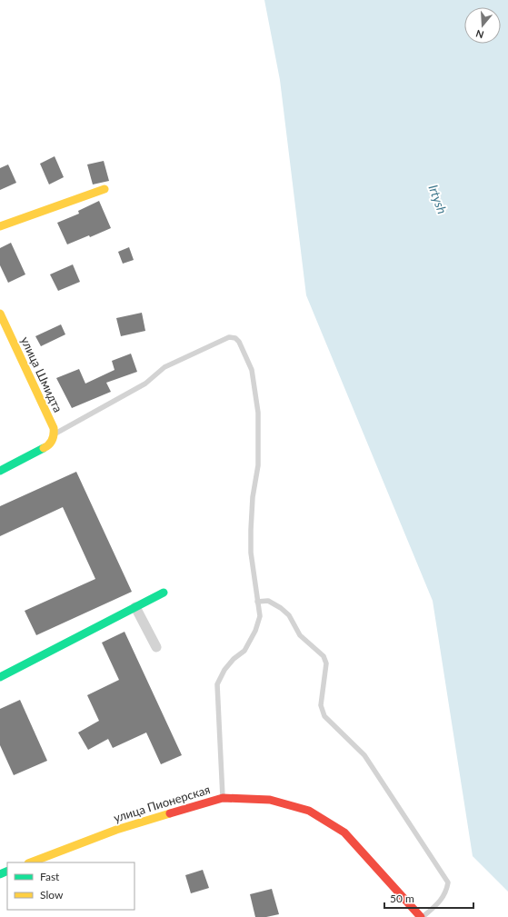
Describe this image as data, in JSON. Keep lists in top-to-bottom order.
{
  "streets": {
    "street": ["улица Шмидта", "улица Пионерская"]
  },
  "water": ["Irtysh"],
  "legend": ["Fast", "Slow"],
  "scale_bar": "50 m",
  "north": "bottom"
}
